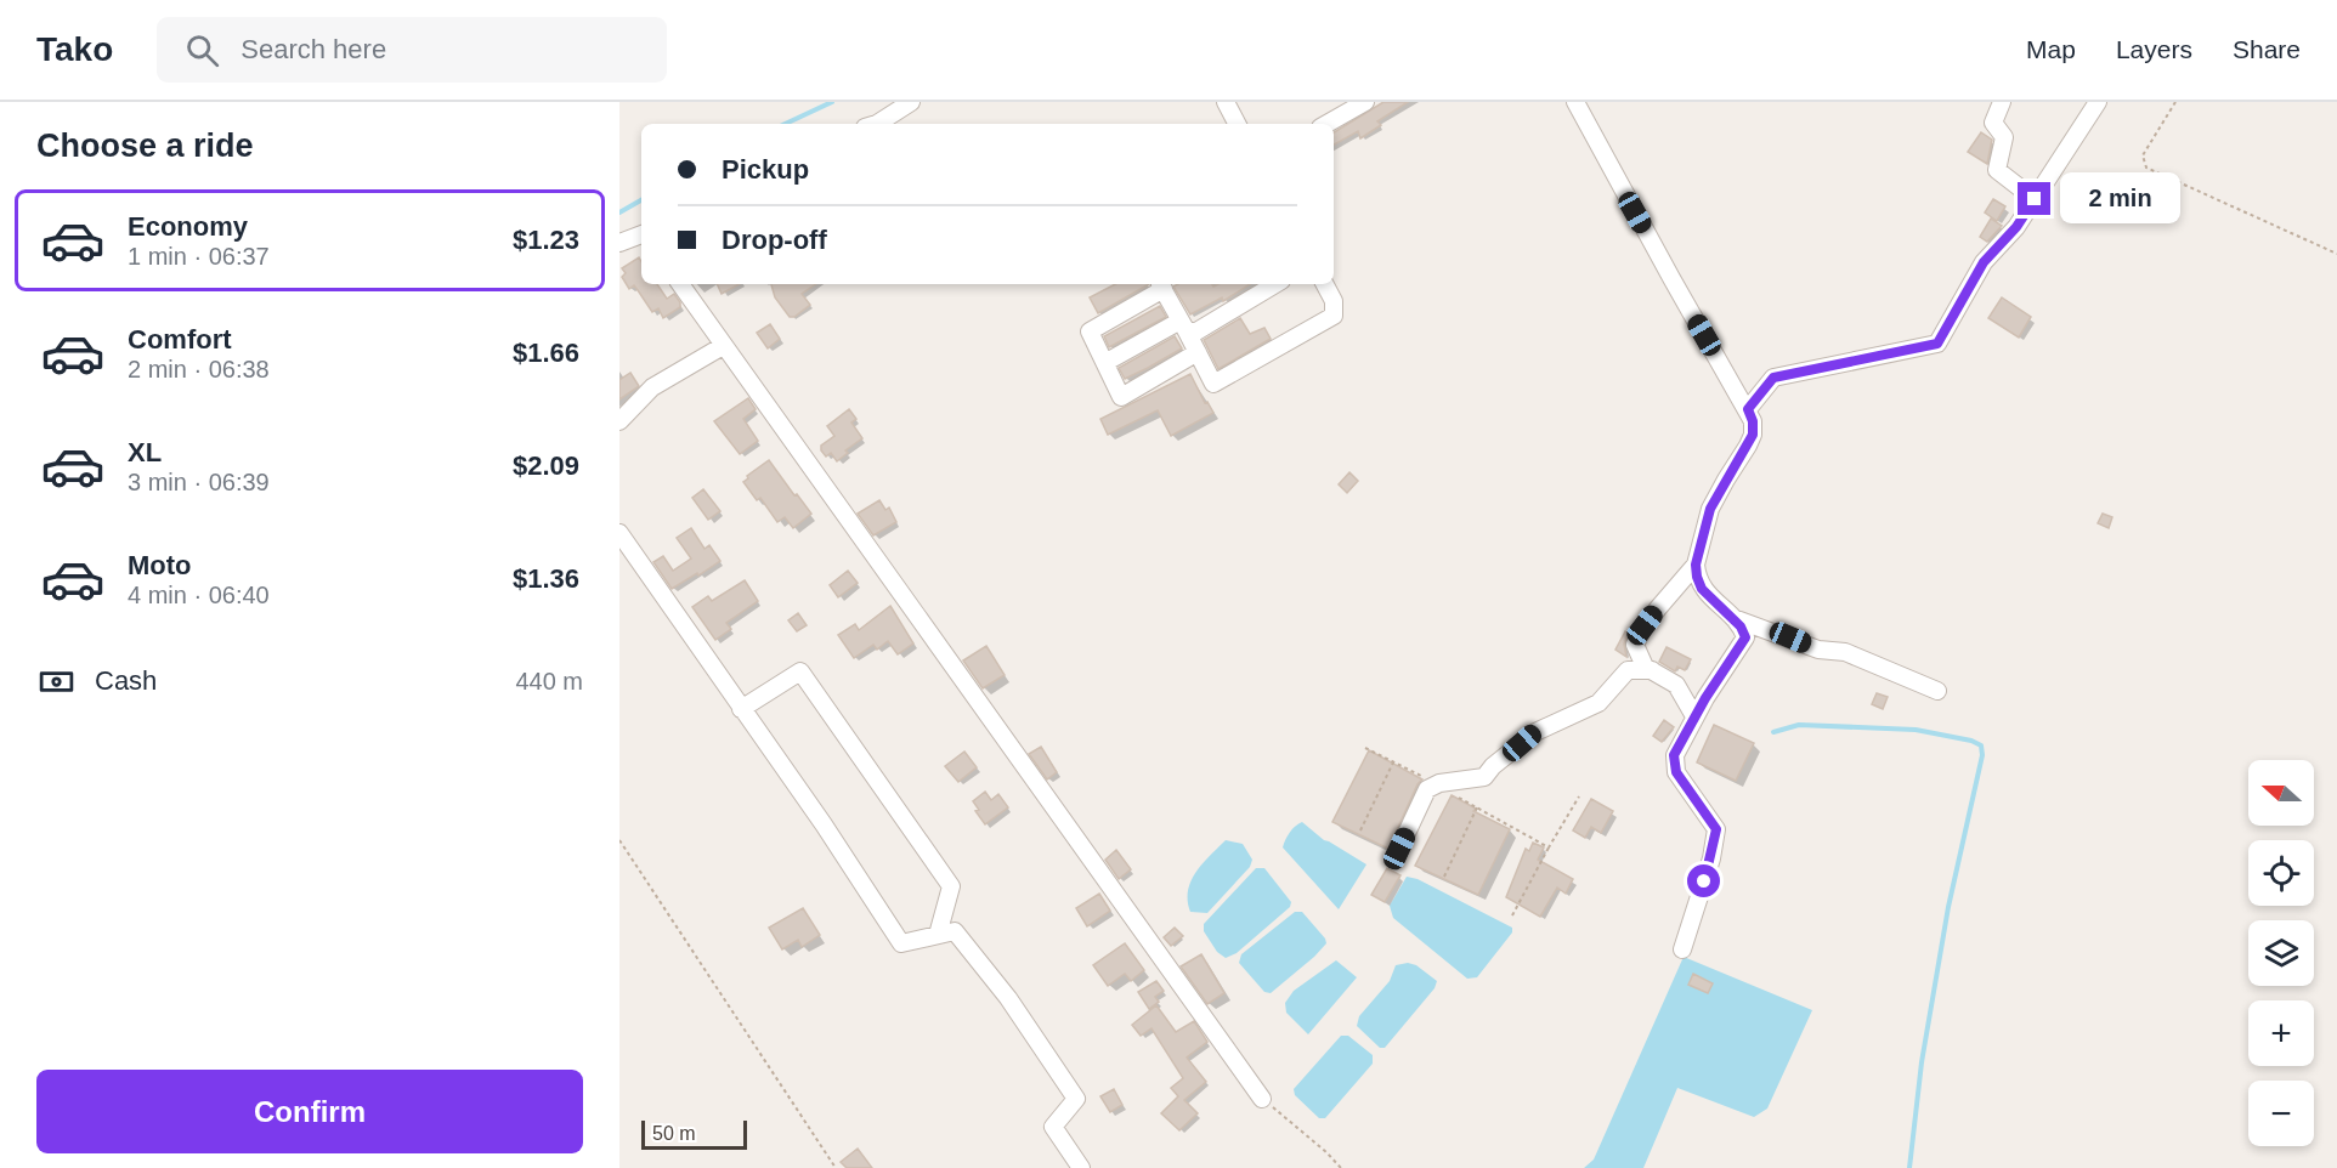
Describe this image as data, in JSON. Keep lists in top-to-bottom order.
{
  "scale_bar": "50 m",
  "north": "left",
  "page": {
    "header": "Tako",
    "search": "Search here",
    "nav": ["Map", "Layers", "Share"],
    "heading": "Choose a ride",
    "banner": ["Pickup", "Drop-off"],
    "bubble": "2 min",
    "list": [
      {
        "name": "Economy",
        "note": "1 min · 06:37",
        "value": "$1.23"
      },
      {
        "name": "Comfort",
        "note": "2 min · 06:38",
        "value": "$1.66"
      },
      {
        "name": "XL",
        "note": "3 min · 06:39",
        "value": "$2.09"
      },
      {
        "name": "Moto",
        "note": "4 min · 06:40",
        "value": "$1.36"
      }
    ],
    "pay": ["Cash", "440 m"],
    "map_buttons": ["+", "−"],
    "buttons": "Confirm",
    "scale": "50 m"
  }
}
